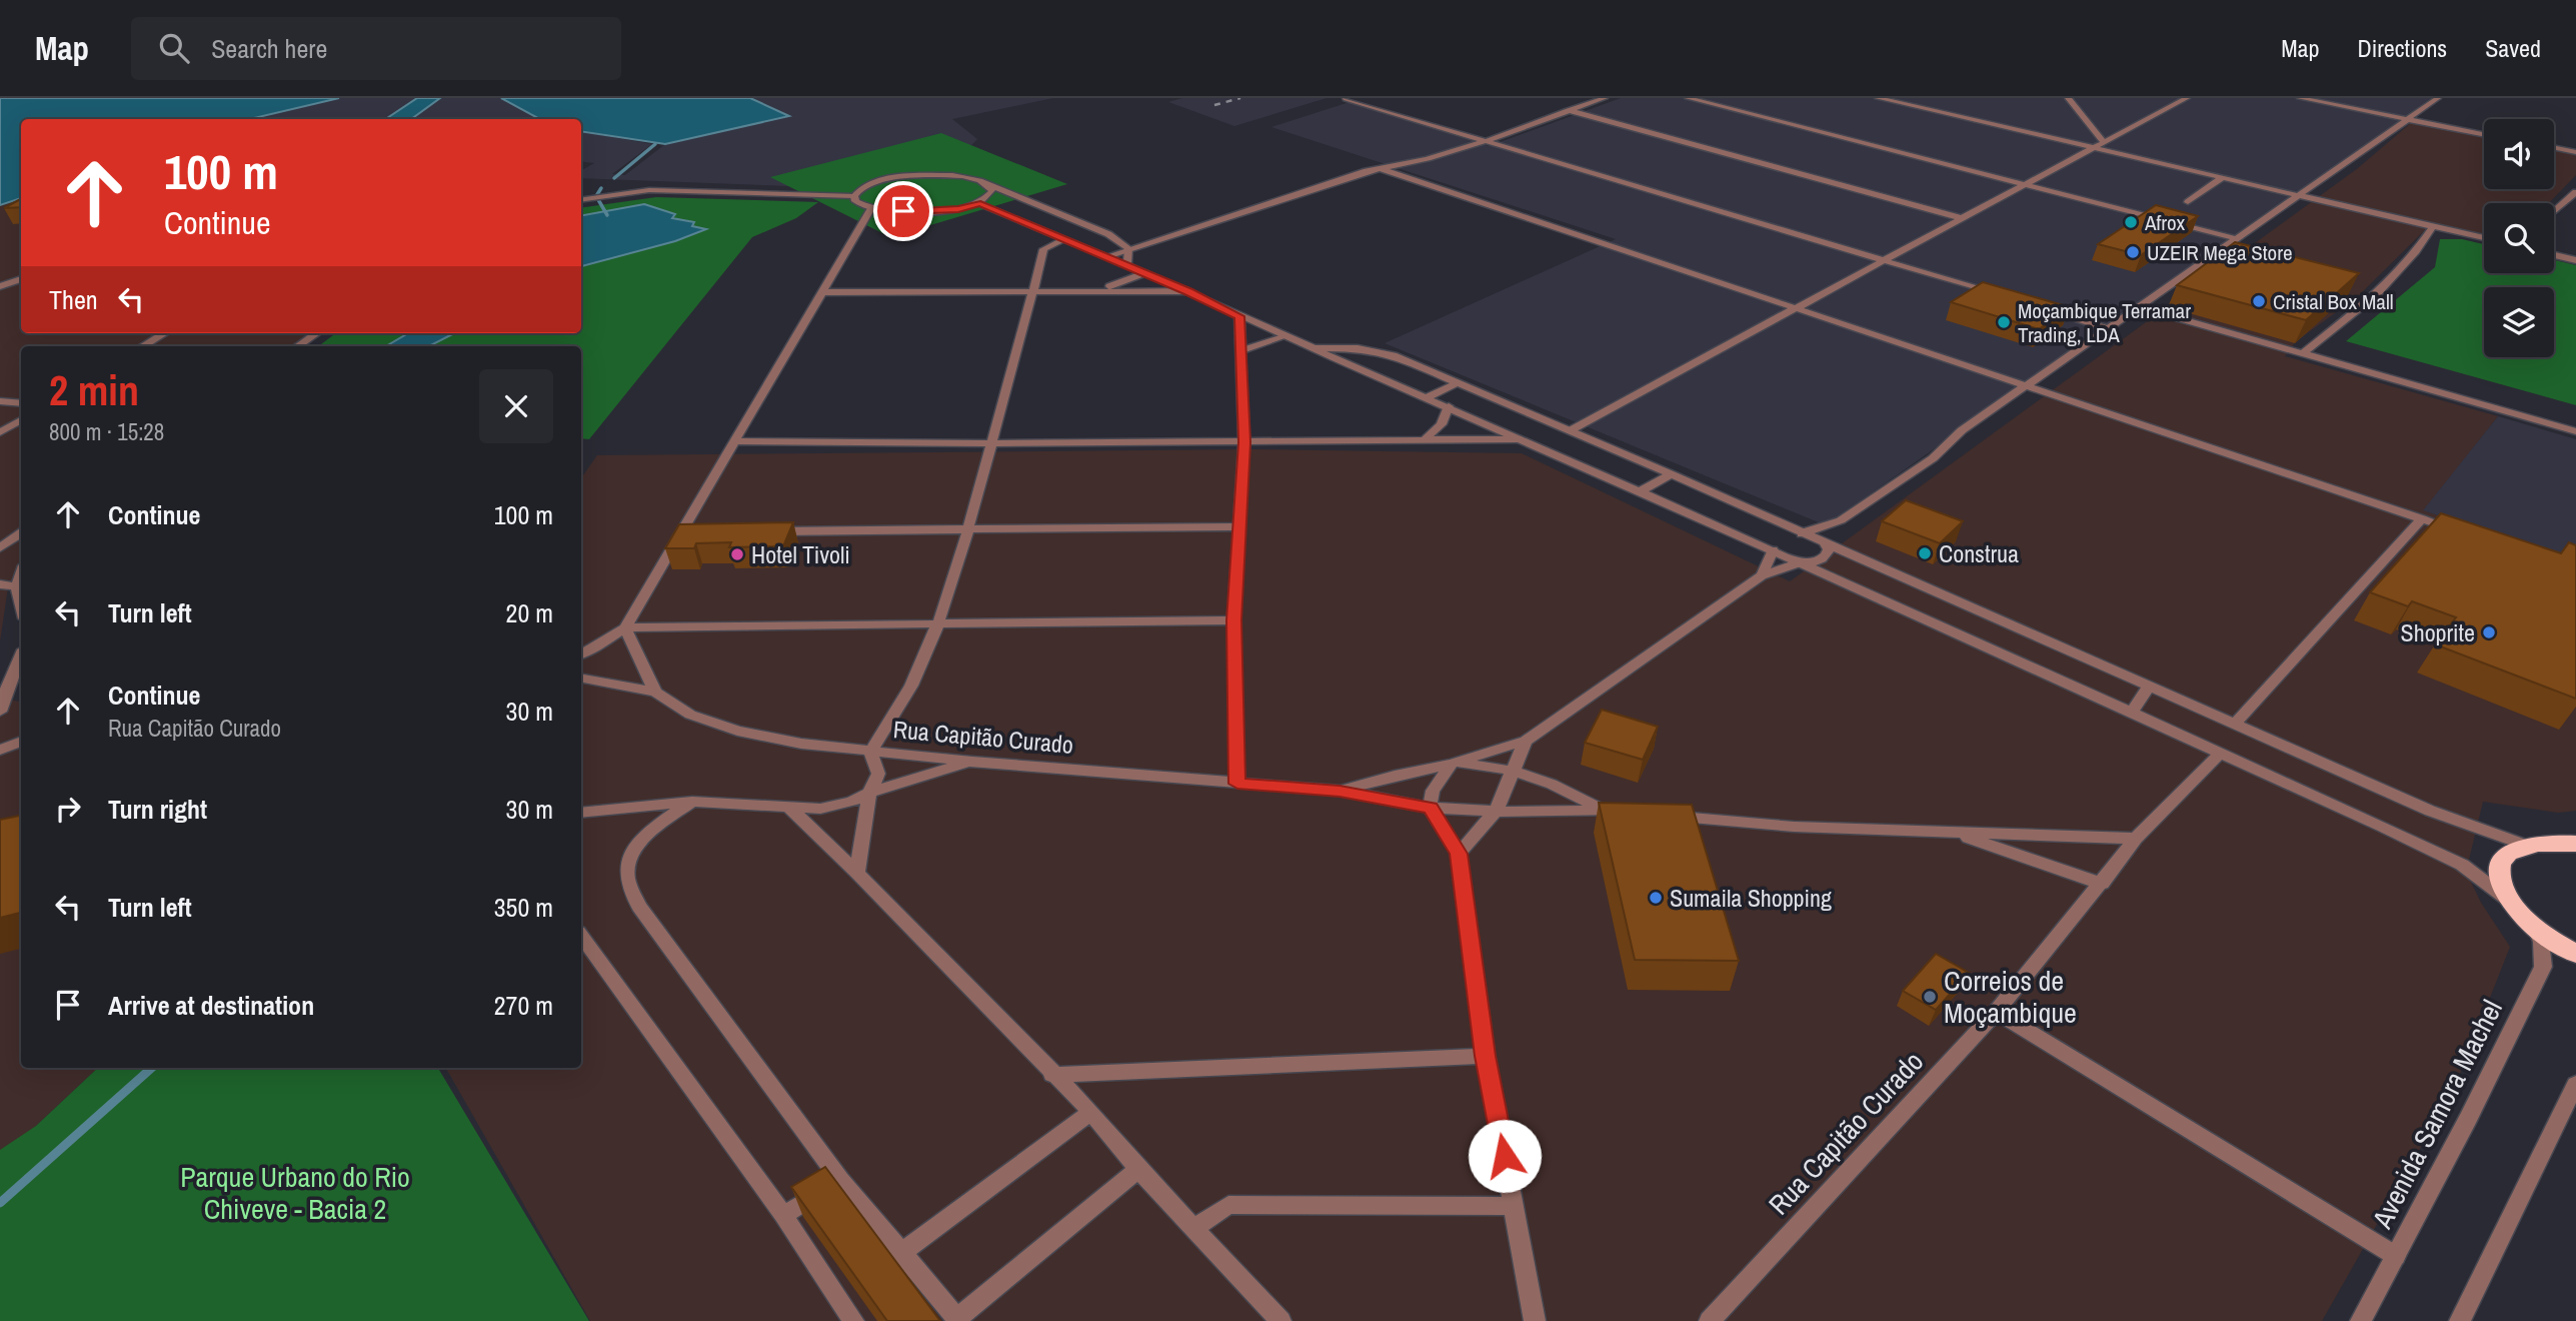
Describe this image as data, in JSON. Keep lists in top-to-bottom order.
{
  "streets": {
    "street": ["Rua Capitão Curado", "Avenida Samora Machel"]
  },
  "parks": ["Parque Urbano do Rio Chiveve - Bacia 2"],
  "places": [
    "Afrox",
    "UZEIR Mega Store",
    "Cristal Box Mall",
    "Moçambique Terramar Trading, LDA",
    "Construa",
    "Hotel Tivoli",
    "Shoprite",
    "Sumaila Shopping",
    "Correios de Moçambique"
  ],
  "page": {
    "header": "Map",
    "search": "Search here",
    "nav": ["Map", "Directions", "Saved"],
    "turn": ["100 m", "Continue"],
    "then": "Then",
    "heading": ["2 min", "800 m · 15:28"],
    "list": [
      {
        "name": "Continue",
        "value": "100 m"
      },
      {
        "name": "Turn left",
        "value": "20 m"
      },
      {
        "name": "Continue",
        "note": "Rua Capitão Curado",
        "value": "30 m"
      },
      {
        "name": "Turn right",
        "value": "30 m"
      },
      {
        "name": "Turn left",
        "value": "350 m"
      },
      {
        "name": "Arrive at destination",
        "value": "270 m"
      }
    ]
  }
}
